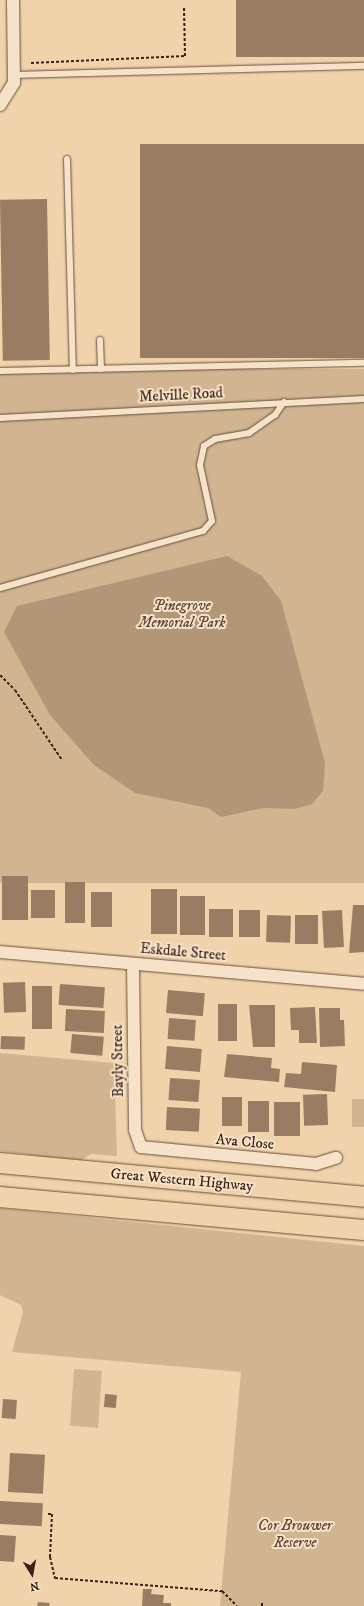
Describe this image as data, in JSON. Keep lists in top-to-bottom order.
{
  "streets": {
    "highway": ["Great Western Highway"],
    "street": ["Eskdale Street", "Bayly Street", "Ava Close"],
    "lane": ["Melville Road"]
  },
  "crossings": [
    ["Eskdale Street", "Bayly Street"],
    ["Bayly Street", "Ava Close"]
  ],
  "parks": ["Pinegrove Memorial Park", "Cor Brouwer Reserve"],
  "north": "bottom"
}
